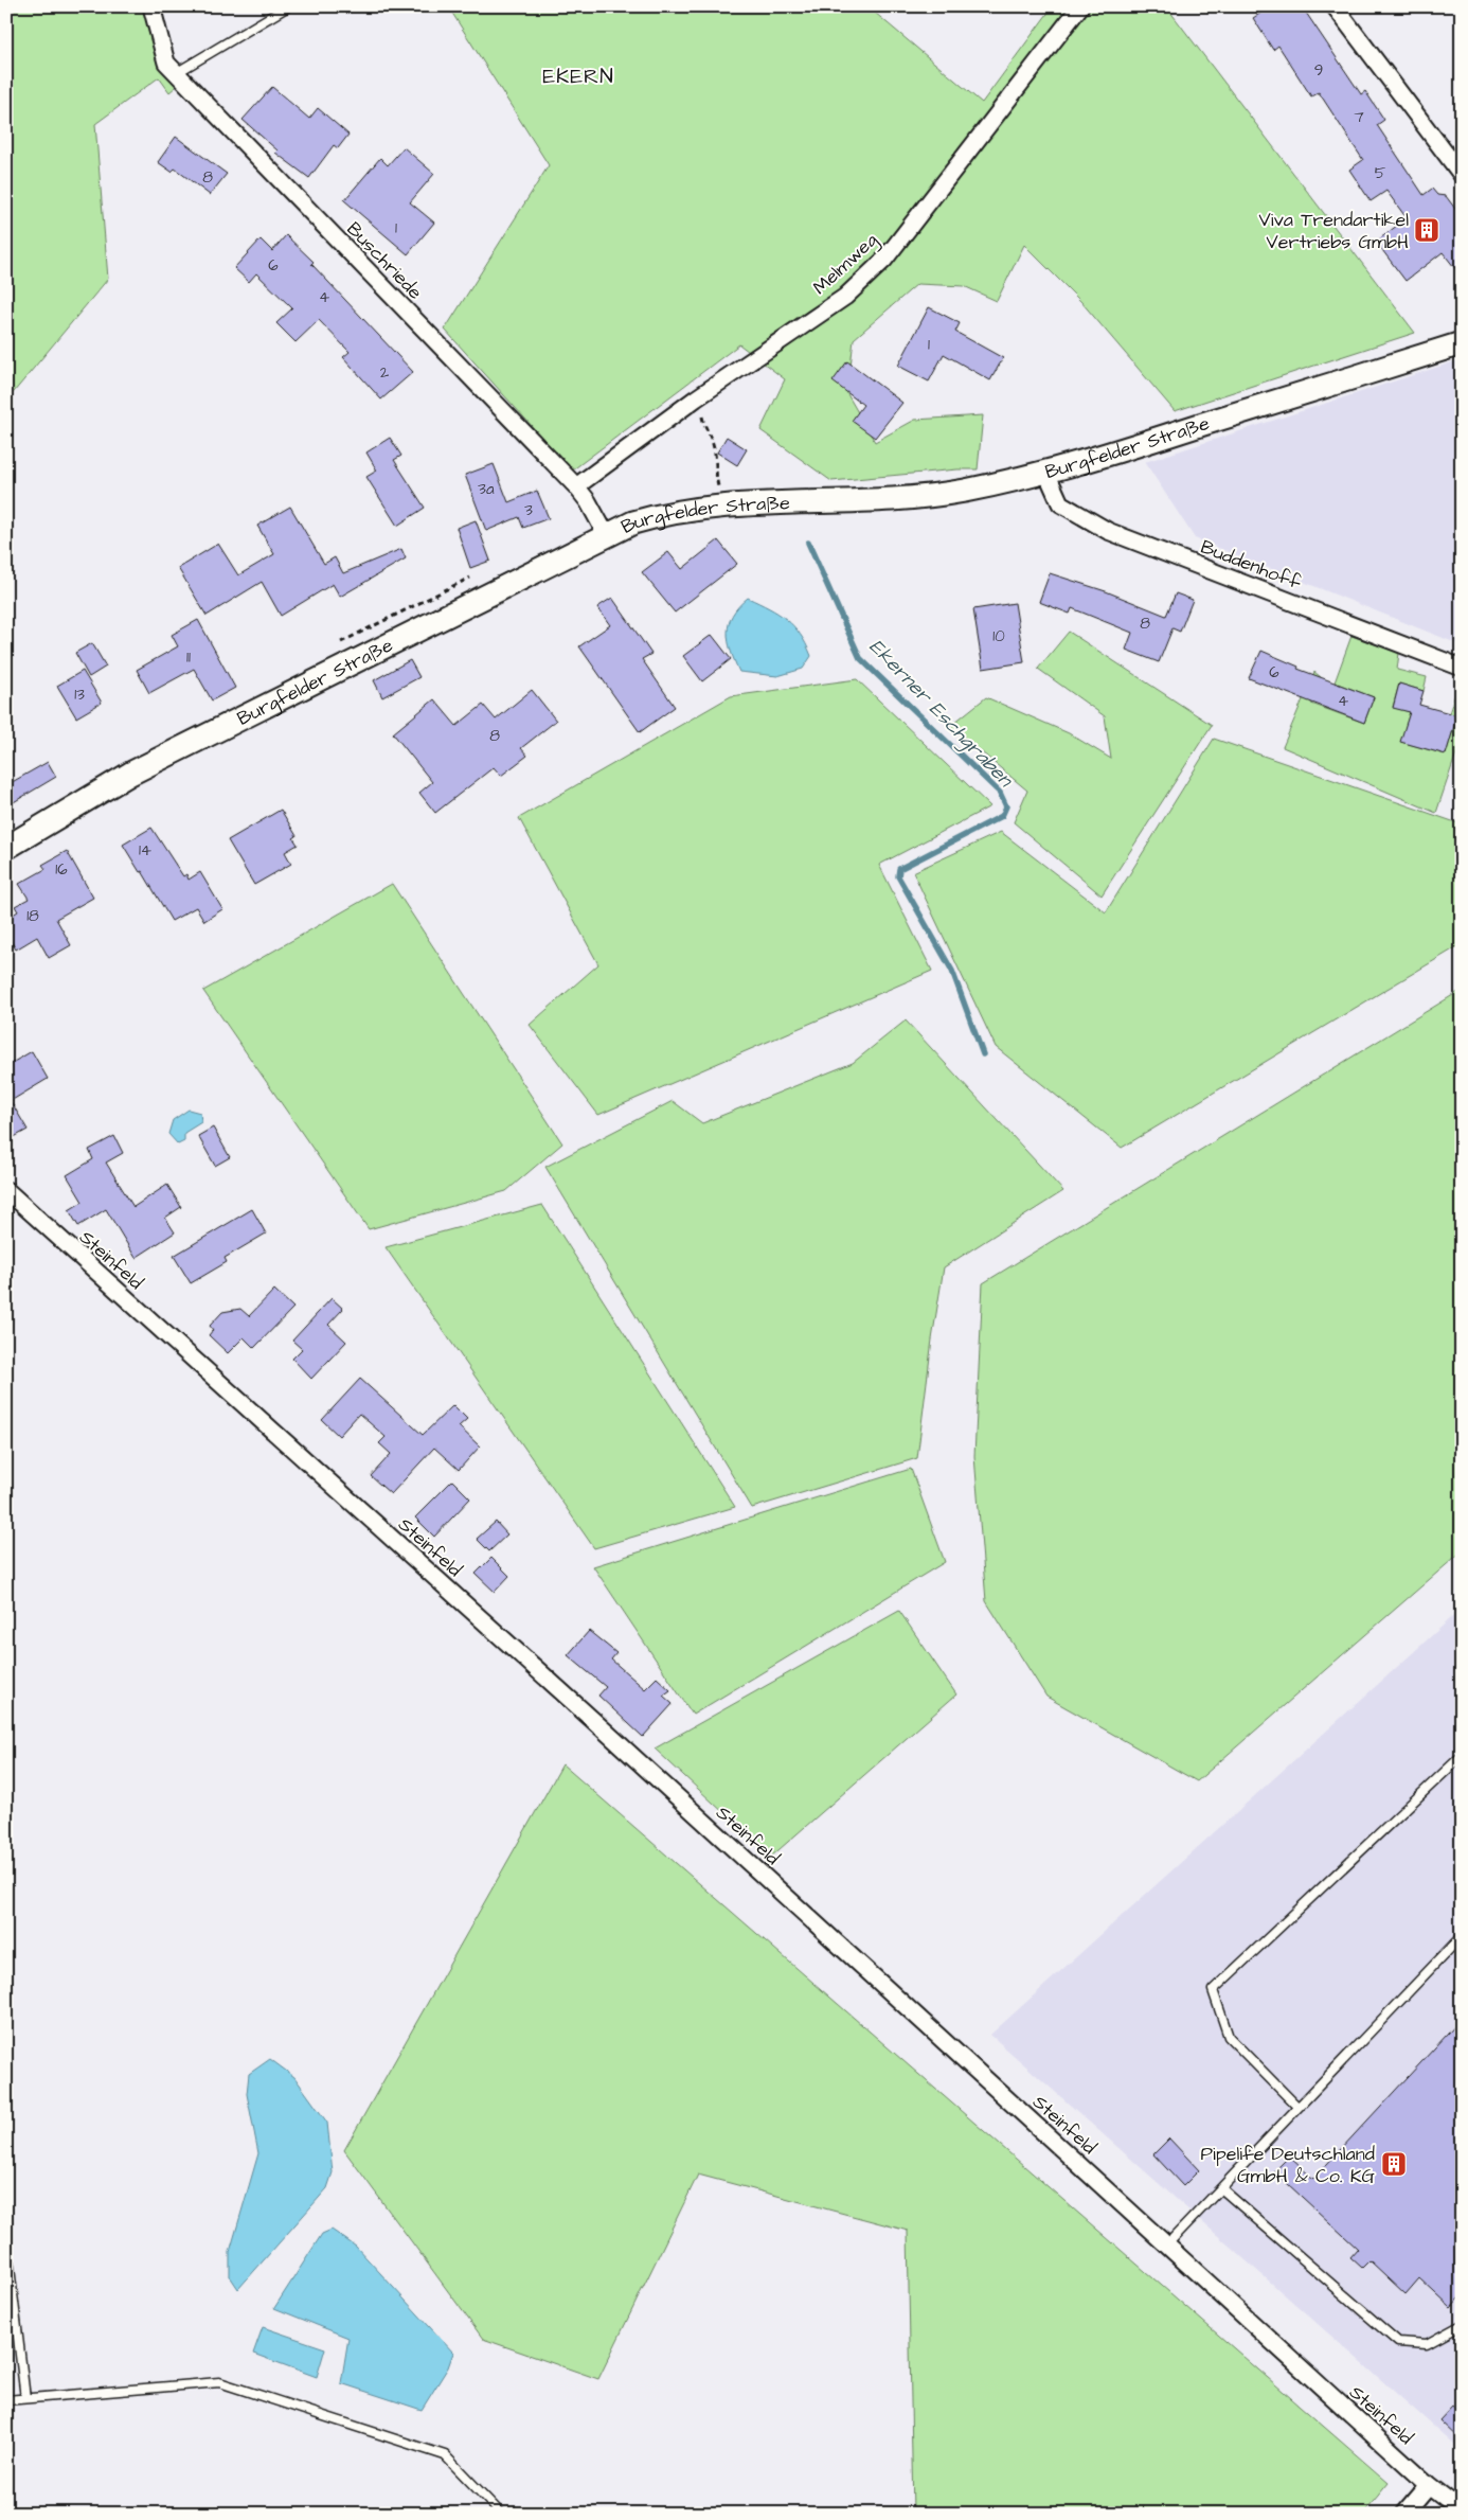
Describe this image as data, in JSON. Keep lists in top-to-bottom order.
{
  "streets": {
    "street": [
      "Buschriede",
      "Melmweg",
      "Burgfelder Straße",
      "Buddenhoff",
      "Steinfeld"
    ]
  },
  "crossings": [
    ["Buschriede", "Melmweg"],
    ["Buschriede", "Burgfelder Straße"],
    ["Burgfelder Straße", "Buddenhoff"]
  ],
  "districts": ["EKERN"],
  "water": ["Ekerner Eschgraben"],
  "places": {
    "building": ["Viva Trendartikel Vertriebs GmbH", "Pipelife Deutschland GmbH & Co. KG"]
  },
  "house_numbers": [
    "9",
    "7",
    "5",
    "8",
    "1",
    "6",
    "4",
    "1",
    "2",
    "3a",
    "3",
    "8",
    "10",
    "11",
    "6",
    "13",
    "4",
    "8",
    "14",
    "16",
    "18"
  ]
}
